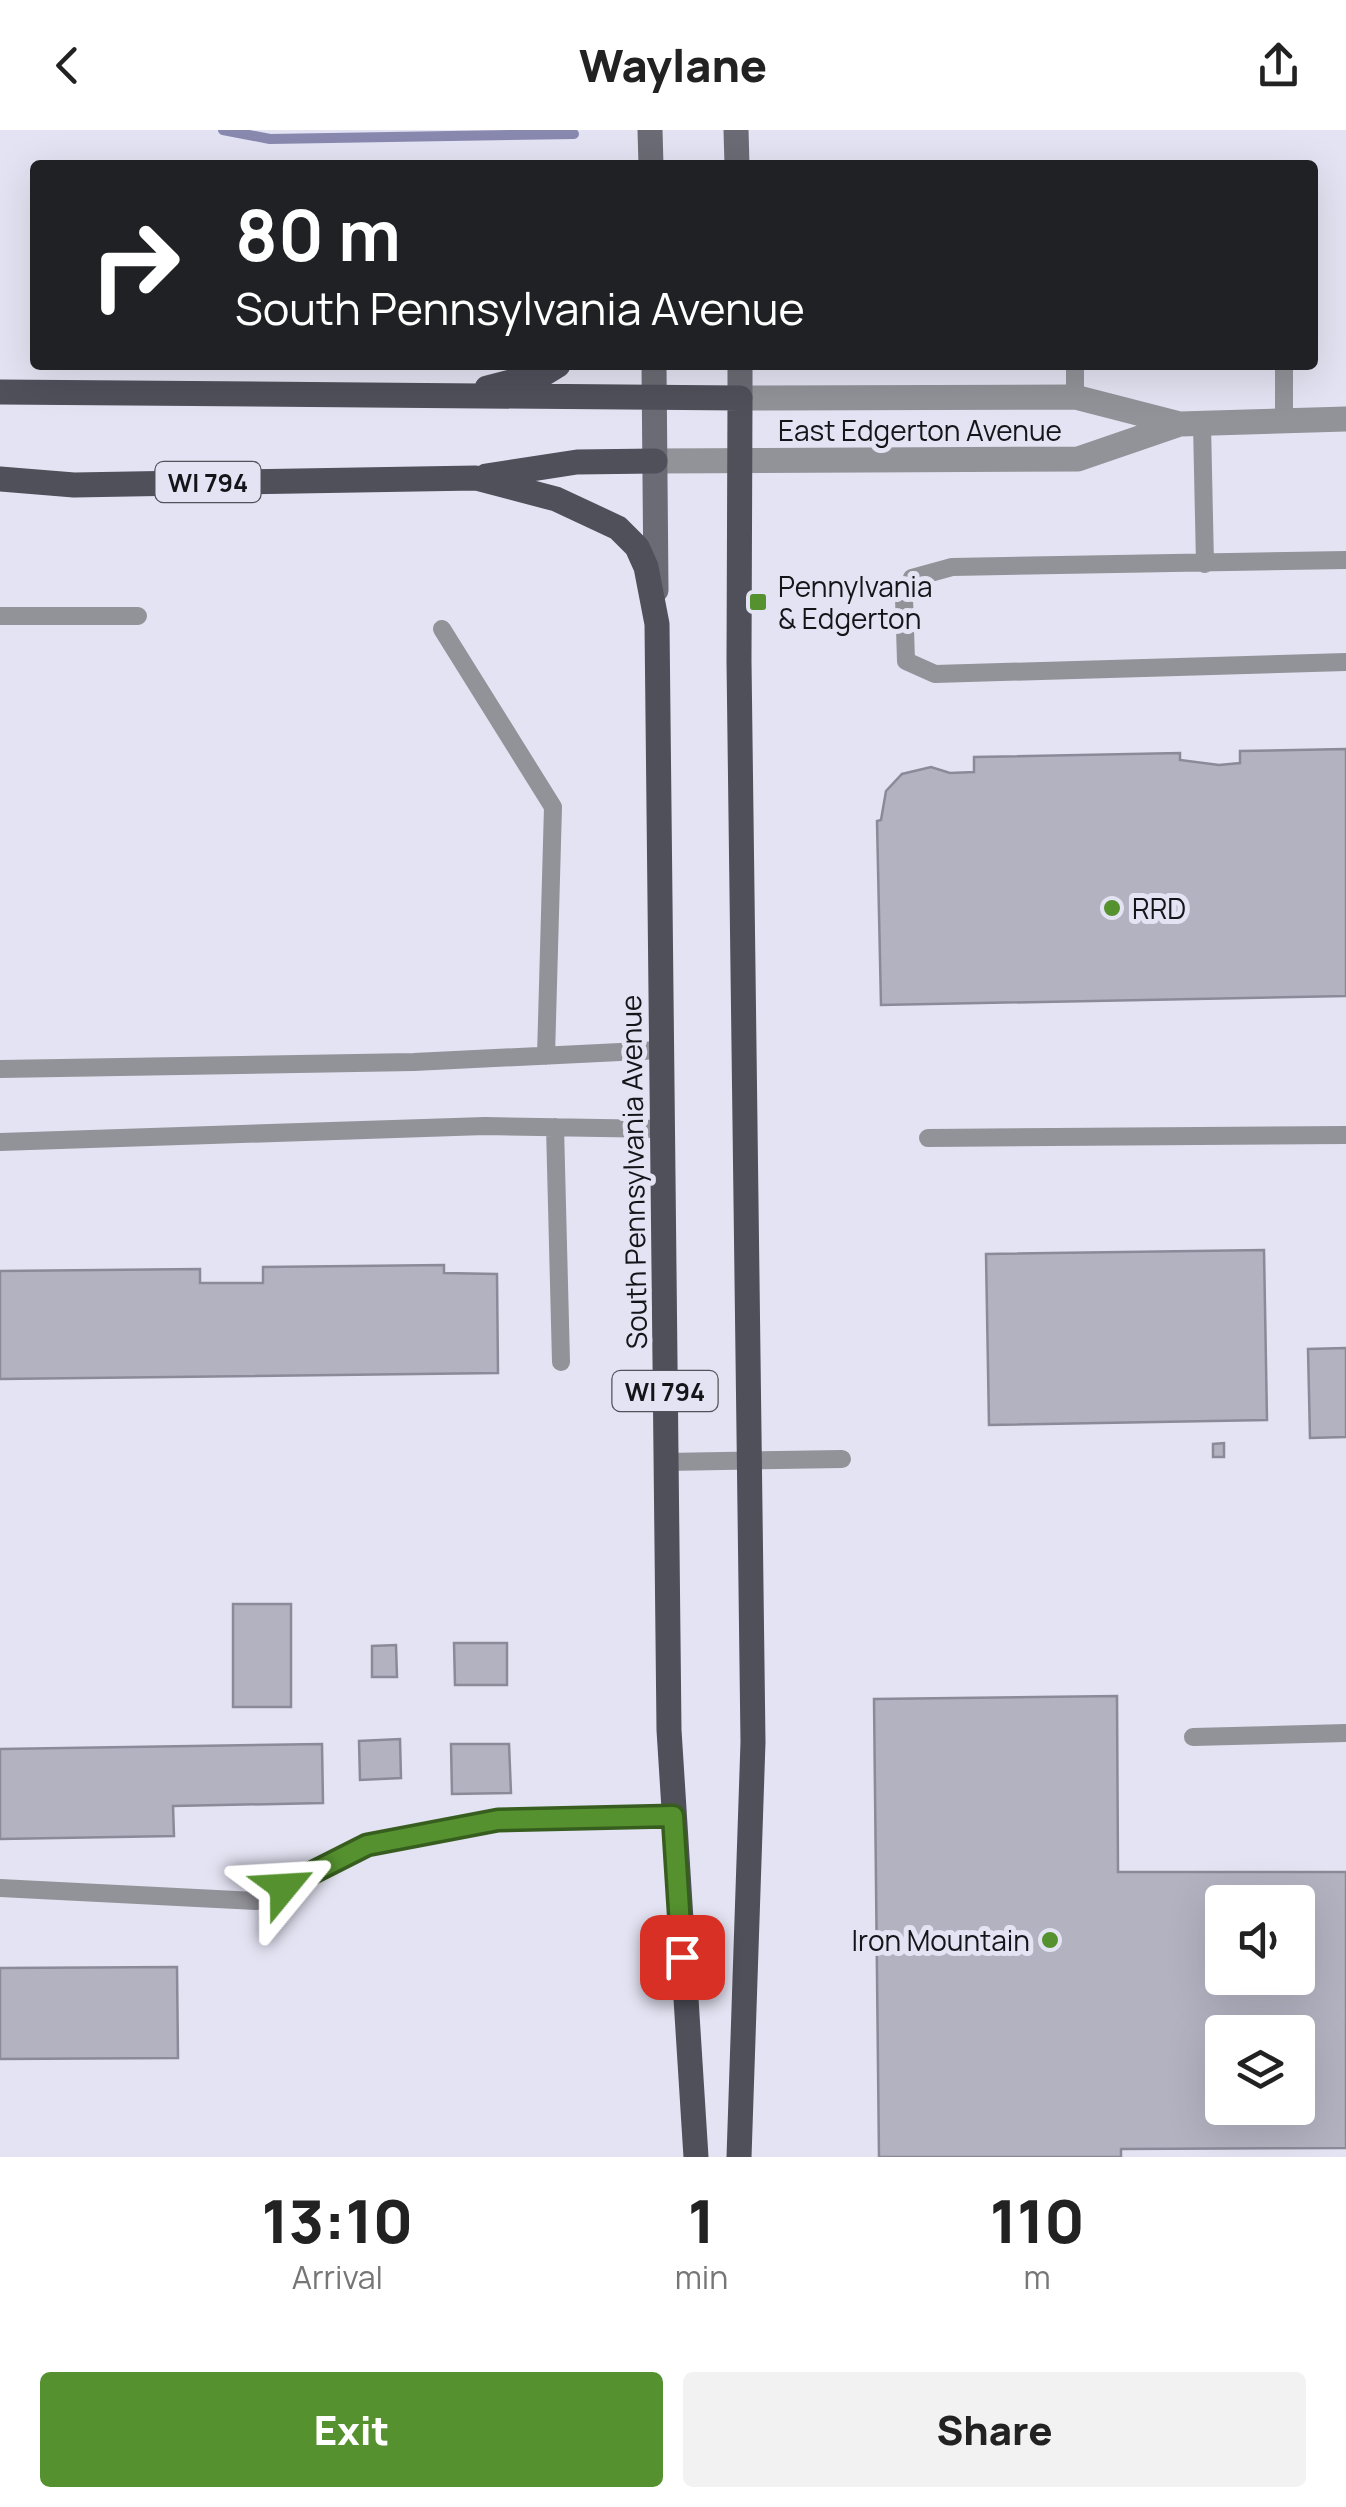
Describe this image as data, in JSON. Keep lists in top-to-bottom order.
{
  "streets": {
    "main road": ["WI 794", "South Pennsylvania Avenue"],
    "street": ["East Edgerton Avenue"]
  },
  "crossings": [
    ["East Edgerton Avenue", "WI 794"],
    ["East Edgerton Avenue", "South Pennsylvania Avenue"],
    ["WI 794", "South Pennsylvania Avenue"]
  ],
  "places": {
    "transit": ["Pennylvania & Edgerton"],
    "other": ["RRD", "Iron Mountain"]
  },
  "page": {
    "header": "Waylane",
    "turn": ["80 m", "South Pennsylvania Avenue"],
    "eta": [
      "13:10",
      "Arrival",
      "1",
      "min",
      "110",
      "m"
    ],
    "buttons": ["Exit", "Share"]
  }
}
